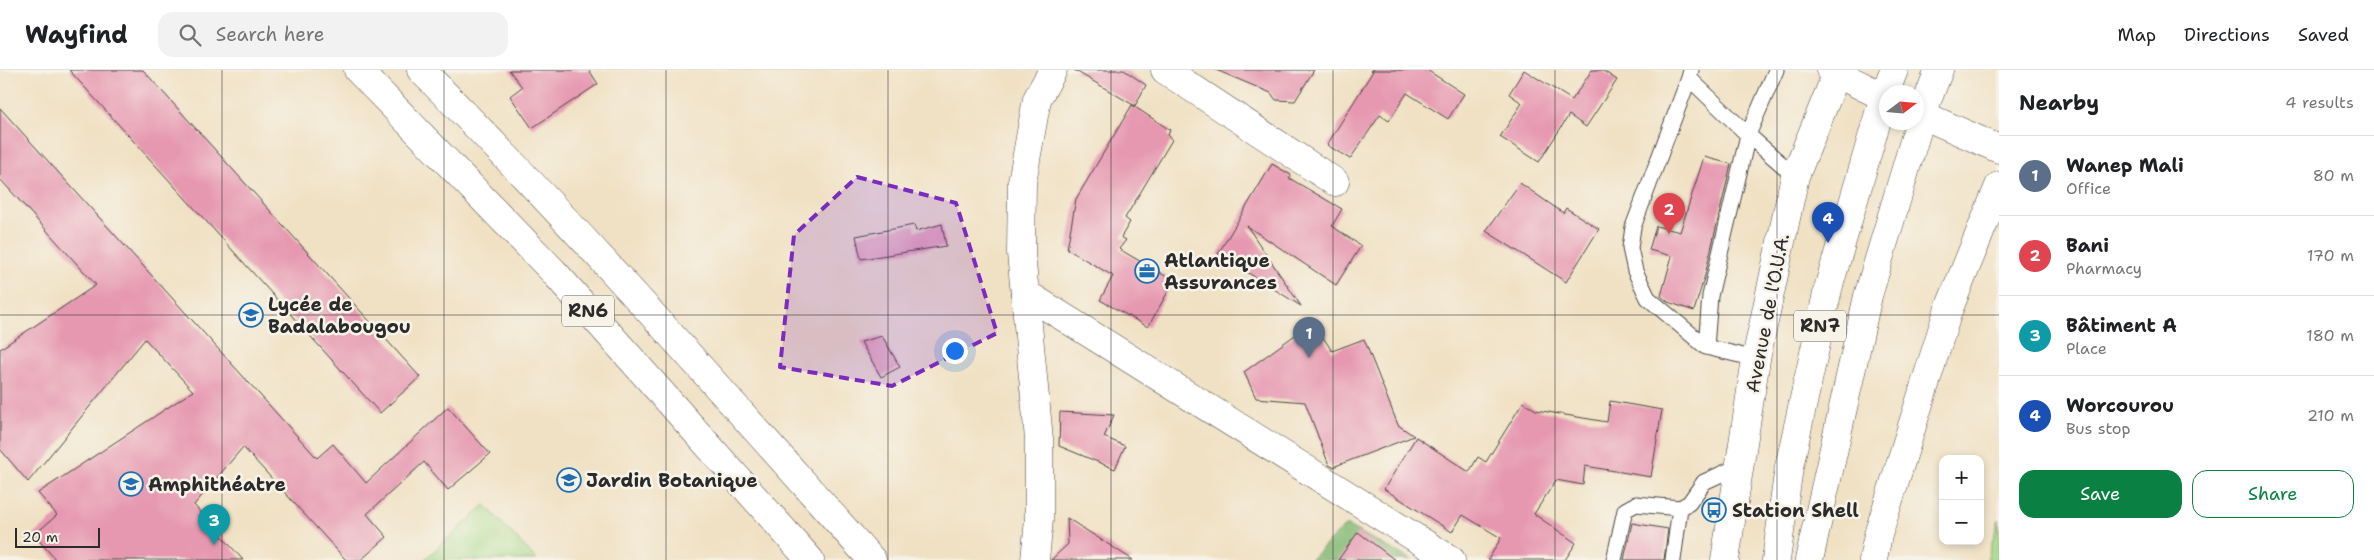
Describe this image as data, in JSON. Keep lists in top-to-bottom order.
{
  "streets": {
    "main road": ["RN6", "Avenue de l'O.U.A.", "RN7"]
  },
  "places": {
    "office": ["Atlantique Assurances"],
    "school or university": ["Lycée de Badalabougou", "Jardin Botanique", "Amphithéatre"],
    "bus stop": ["Station Shell"]
  },
  "scale_bar": "20 m",
  "north": "right",
  "page": {
    "header": "Wayfind",
    "search": "Search here",
    "nav": ["Map", "Directions", "Saved"],
    "heading": ["Nearby", "4 results"],
    "list": [
      {
        "mark": "1",
        "name": "Wanep Mali",
        "note": "Office",
        "value": "80 m"
      },
      {
        "mark": "2",
        "name": "Bani",
        "note": "Pharmacy",
        "value": "170 m"
      },
      {
        "mark": "3",
        "name": "Bâtiment A",
        "note": "Place",
        "value": "180 m"
      },
      {
        "mark": "4",
        "name": "Worcourou",
        "note": "Bus stop",
        "value": "210 m"
      }
    ],
    "pins": [
      "2",
      "4",
      "1",
      "3"
    ],
    "map_buttons": ["+", "−"],
    "buttons": ["Save", "Share"],
    "scale": "20 m"
  }
}
